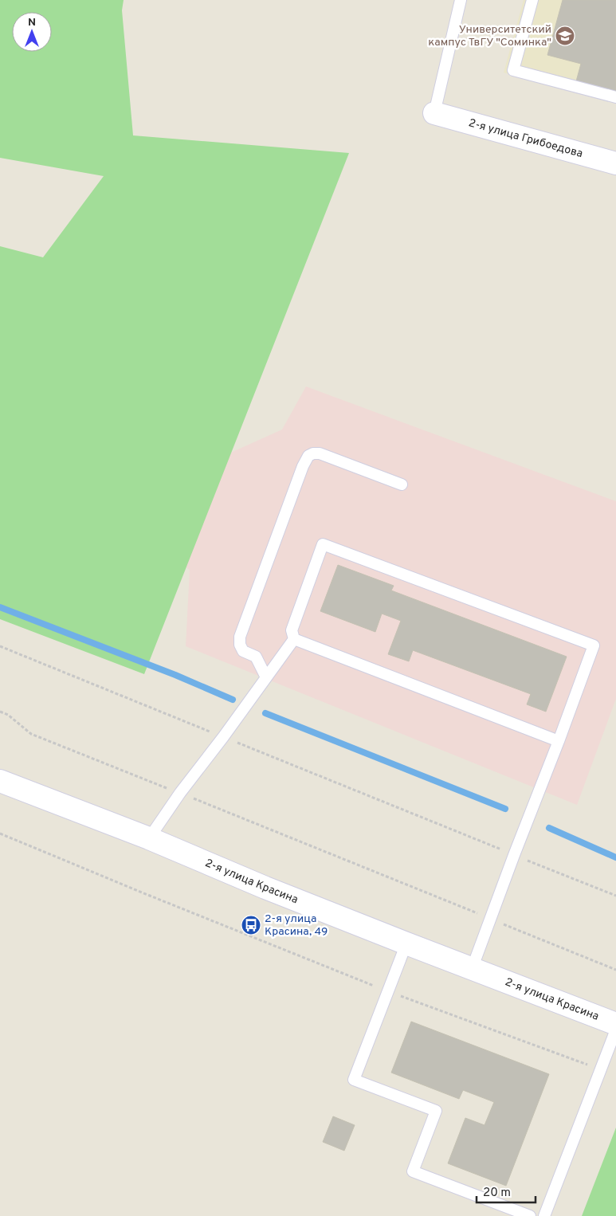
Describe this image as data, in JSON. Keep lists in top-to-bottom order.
{
  "streets": {
    "main road": ["2-я улица Грибоедова", "2-я улица Красина"]
  },
  "places": {
    "school or university": ["Университетский кампус ТвГУ \"Соминка\""],
    "bus stop": ["2-я улица Красина, 49"]
  },
  "scale_bar": "20 m",
  "north": "top"
}
